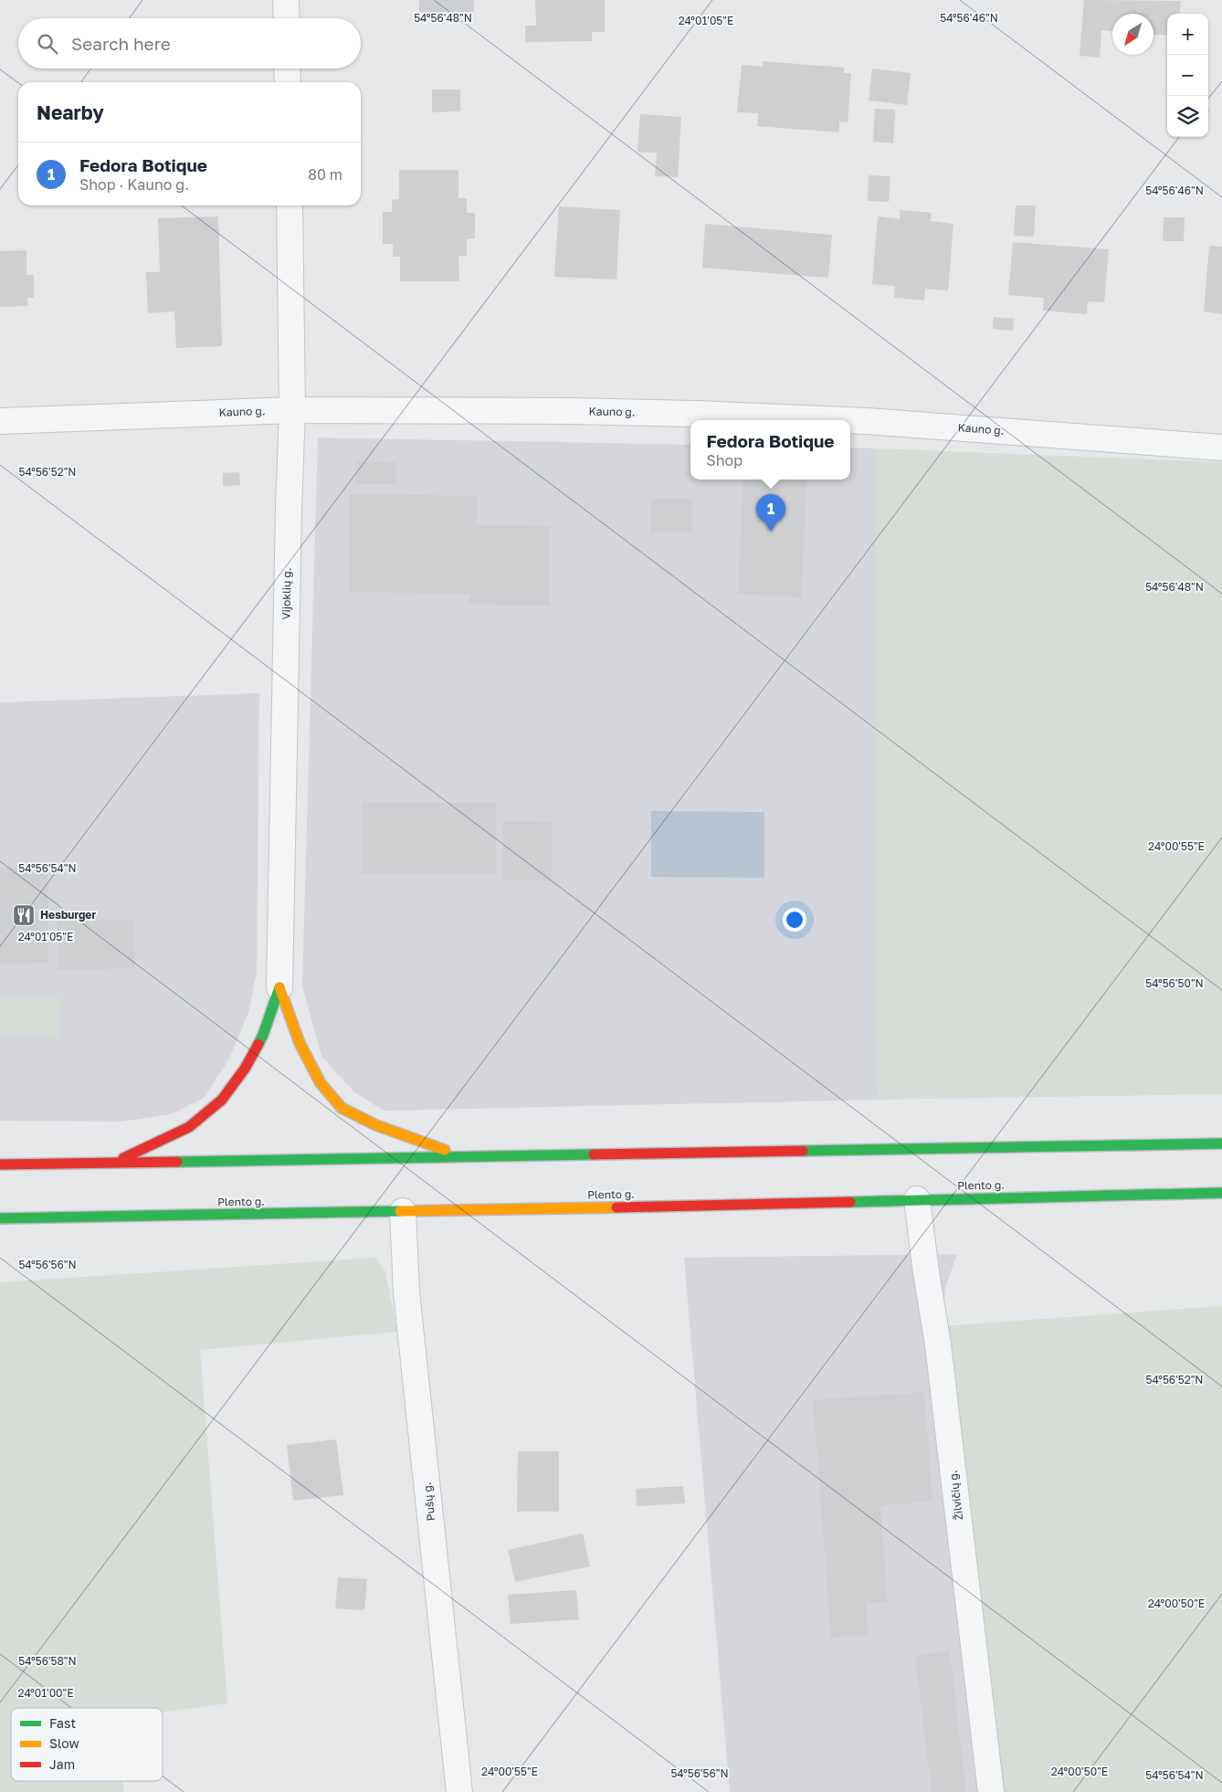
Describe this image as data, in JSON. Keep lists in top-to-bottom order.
{
  "streets": {
    "highway": ["Plento g."],
    "street": [
      "Kauno g.",
      "Vijoklių g.",
      "Žilvičių g.",
      "Pušų g."
    ]
  },
  "crossings": [
    ["Kauno g.", "Vijoklių g."],
    ["Plento g.", "Žilvičių g."],
    ["Plento g.", "Pušų g."]
  ],
  "places": {
    "restaurant": ["Hesburger"]
  },
  "legend": ["Fast", "Slow", "Jam"],
  "north": "bottom left",
  "page": {
    "map_buttons": ["+", "−"],
    "search": "Search here",
    "heading": "Nearby",
    "list": [
      {
        "mark": "1",
        "name": "Fedora Botique",
        "note": "Shop · Kauno g.",
        "value": "80 m"
      }
    ],
    "popup": ["Fedora Botique", "Shop"],
    "pins": "1"
  },
  "coordinates": [
    "54°56'48\"N",
    "54°56'46\"N",
    "24°01'05\"E",
    "54°56'52\"N",
    "24°00'55\"E",
    "54°56'54\"N",
    "54°56'50\"N",
    "54°56'56\"N",
    "24°00'50\"E",
    "54°56'58\"N",
    "24°01'00\"E"
  ]
}
